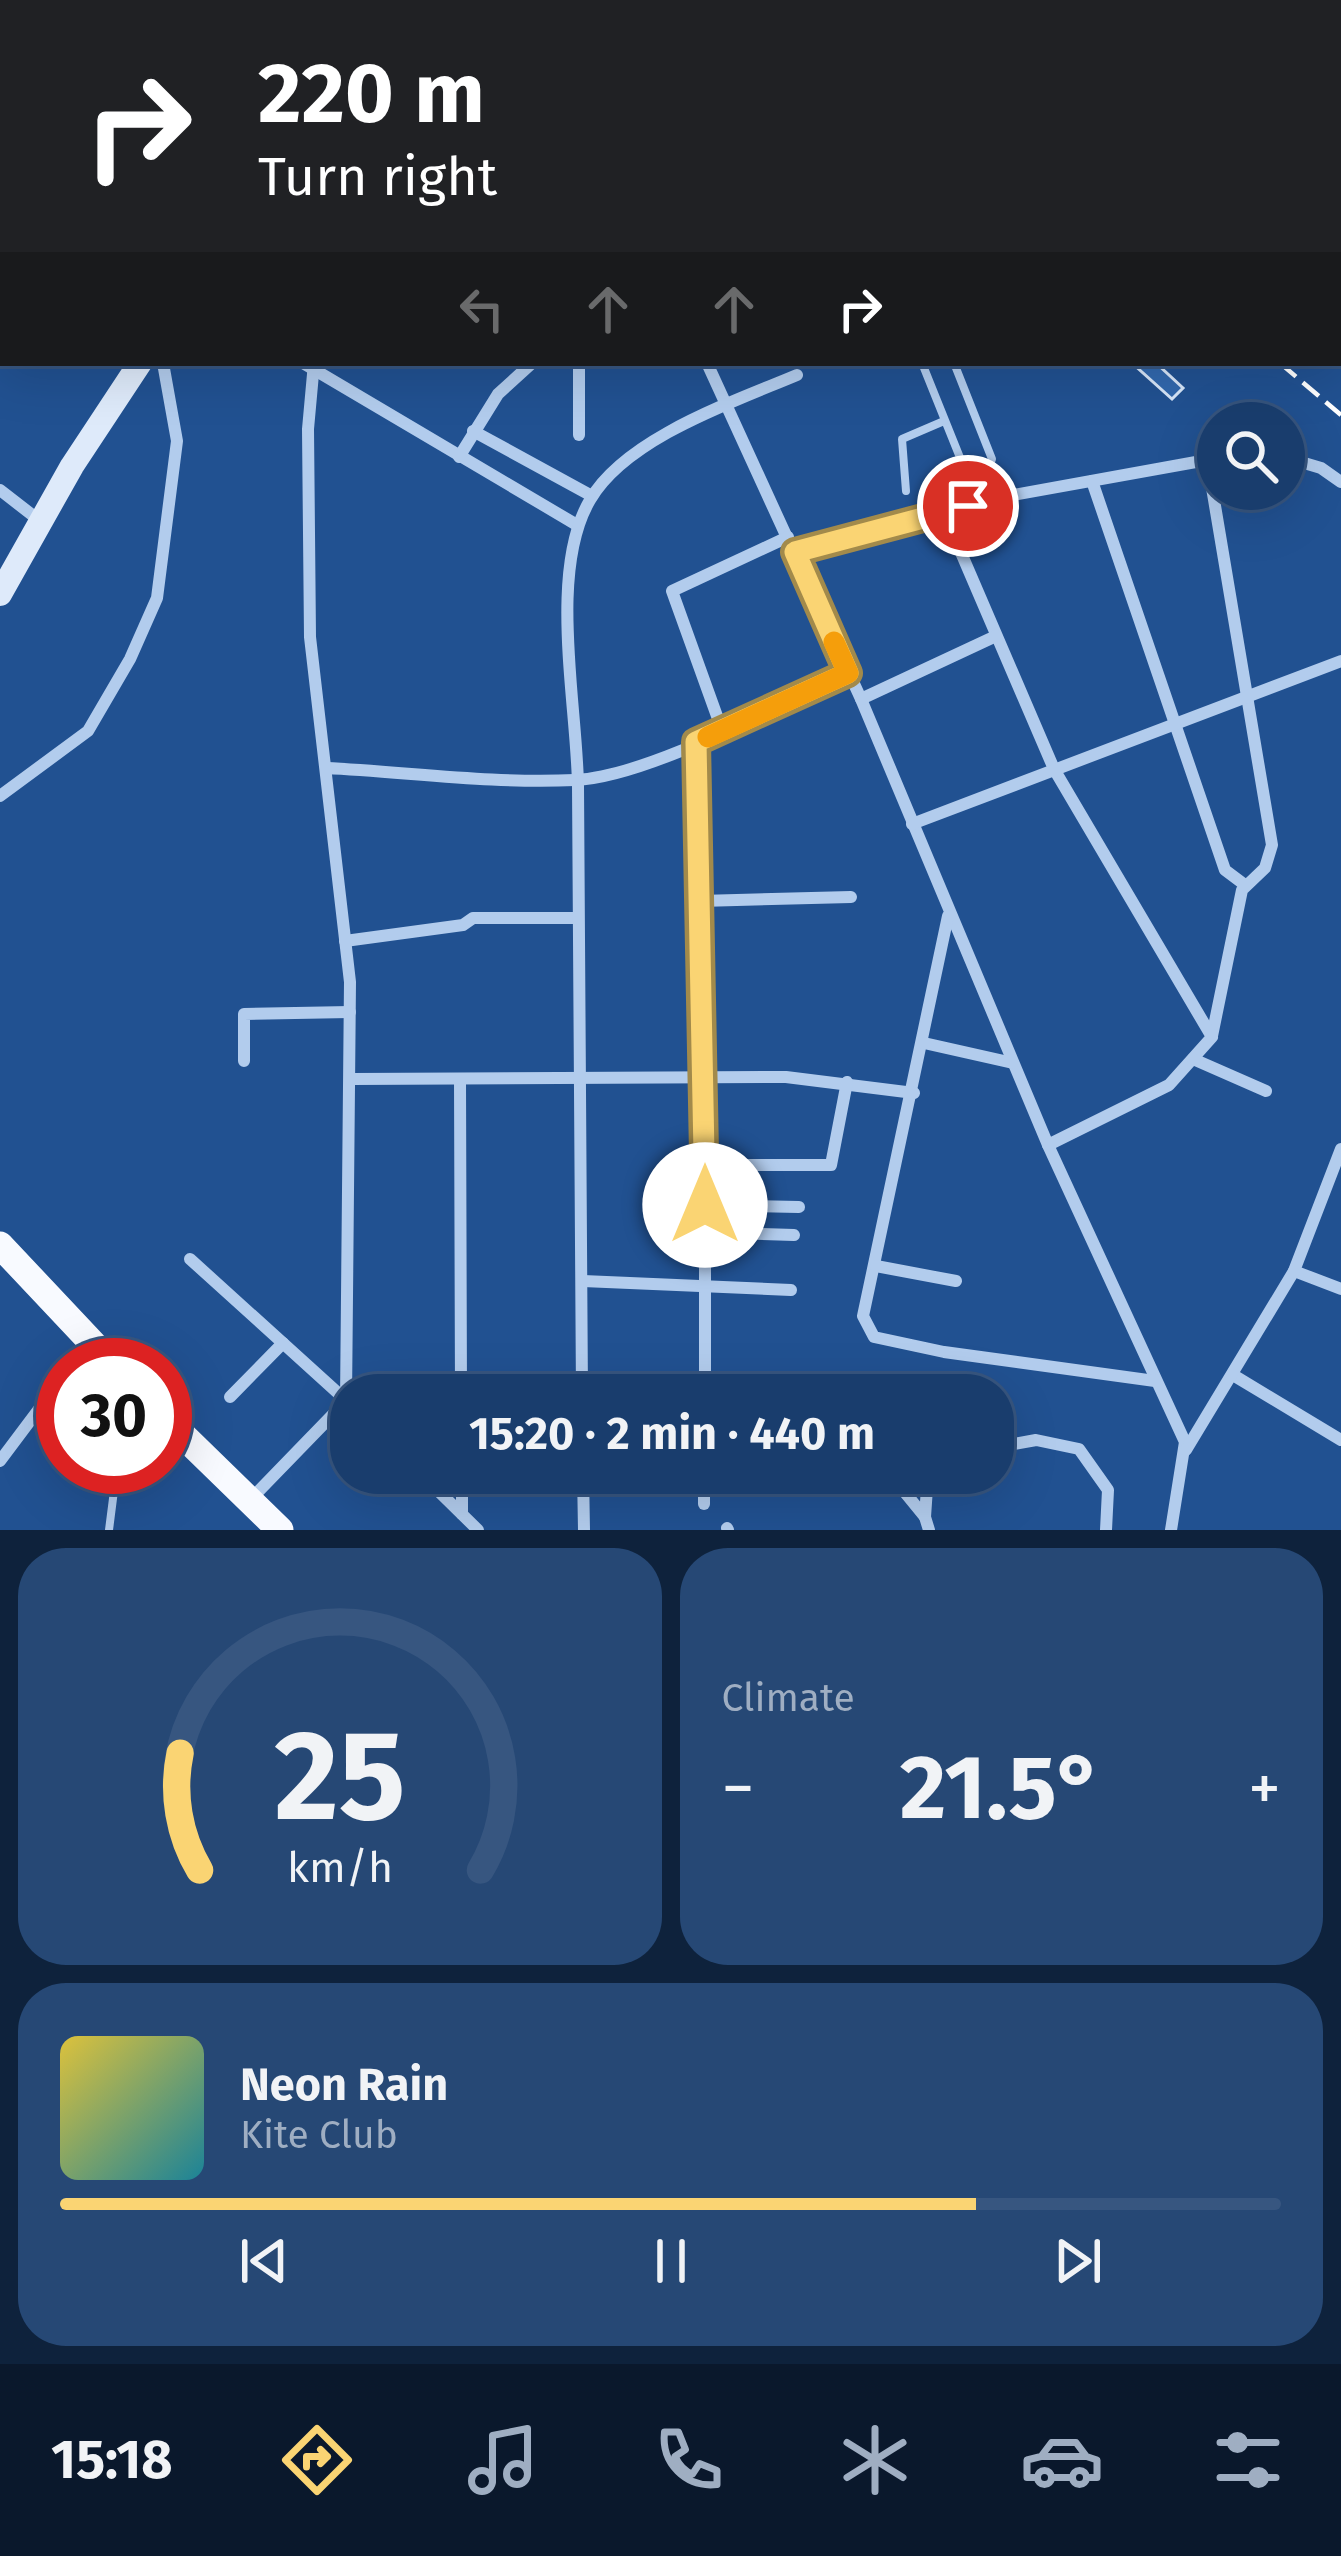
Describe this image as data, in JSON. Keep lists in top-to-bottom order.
{
  "page": {
    "turn": ["220 m", "Turn right"],
    "limit": "30",
    "trip": "15:20 · 2 min · 440 m",
    "tile": "Climate",
    "heat": ["−", "21.5°", "+"],
    "song": ["Neon Rain", "Kite Club"],
    "tabs": "15:18",
    "gauge": ["25", "km/h"]
  }
}
